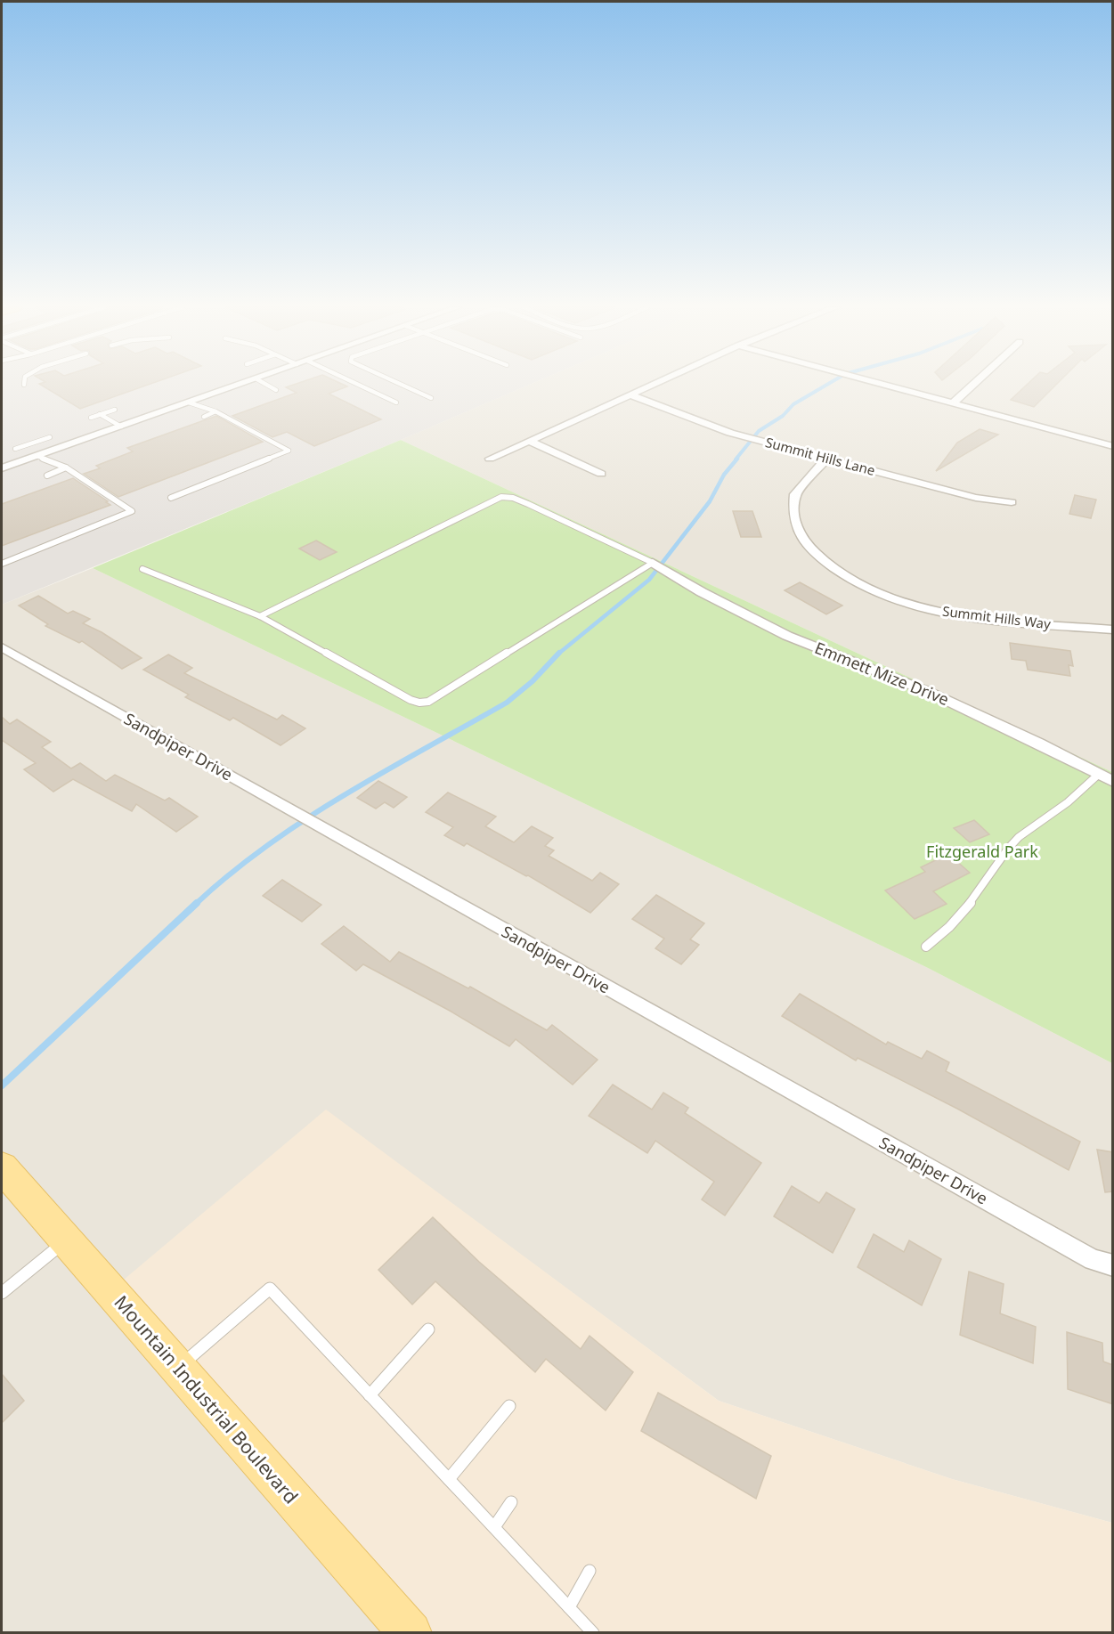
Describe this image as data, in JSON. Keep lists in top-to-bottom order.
{
  "streets": {
    "main road": ["Mountain Industrial Boulevard"],
    "street": [
      "Summit Hills Lane",
      "Summit Hills Way",
      "Emmett Mize Drive",
      "Sandpiper Drive"
    ]
  },
  "crossings": [
    ["Summit Hills Lane", "Summit Hills Way"]
  ],
  "parks": ["Fitzgerald Park"]
}
